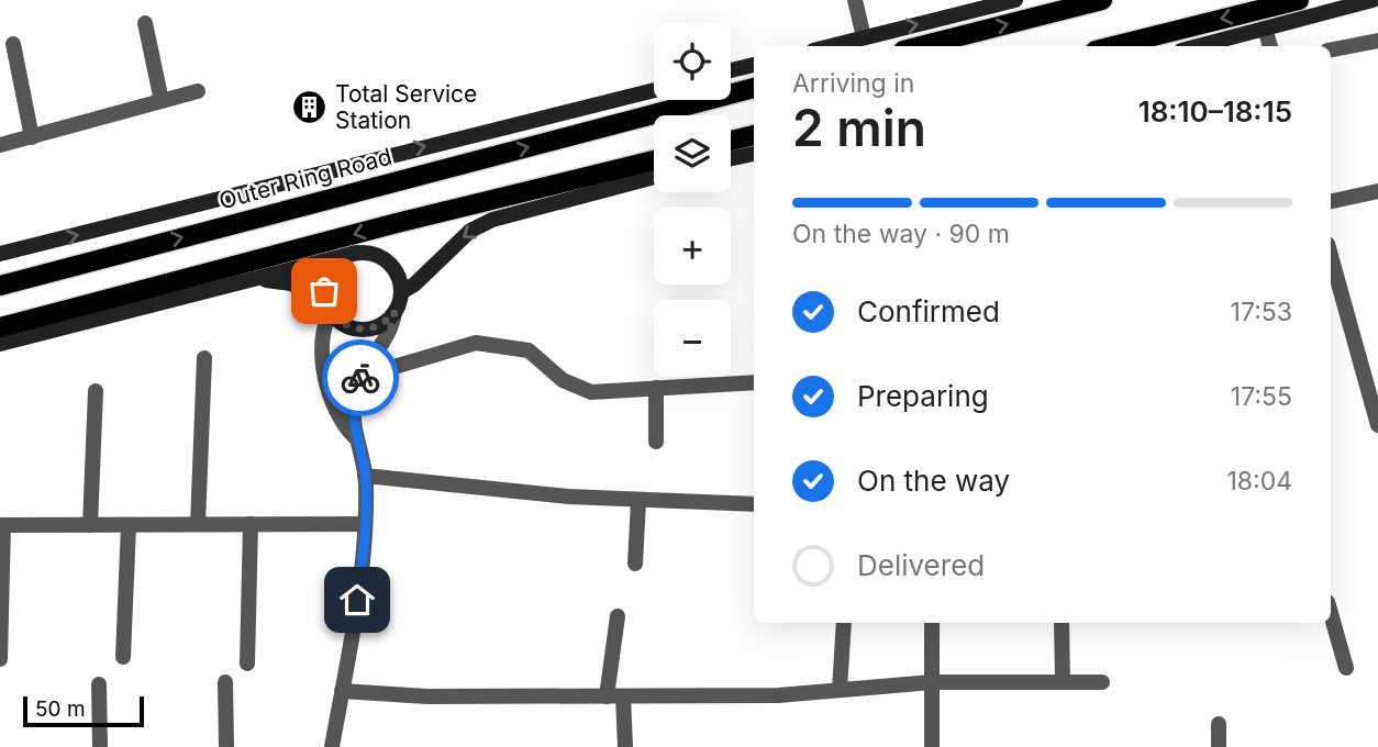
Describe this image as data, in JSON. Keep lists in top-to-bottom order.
{
  "streets": {
    "main road": ["Outer Ring Road"]
  },
  "places": {
    "building": ["Total Service Station"]
  },
  "scale_bar": "50 m",
  "page": {
    "map_buttons": ["+", "−"],
    "heading": ["2 min", "Arriving in", "18:10–18:15"],
    "bar": "On the way · 90 m",
    "list": [
      ["Confirmed", "17:53"],
      ["Preparing", "17:55"],
      ["On the way", "18:04"],
      "Delivered"
    ],
    "scale": "50 m"
  }
}
